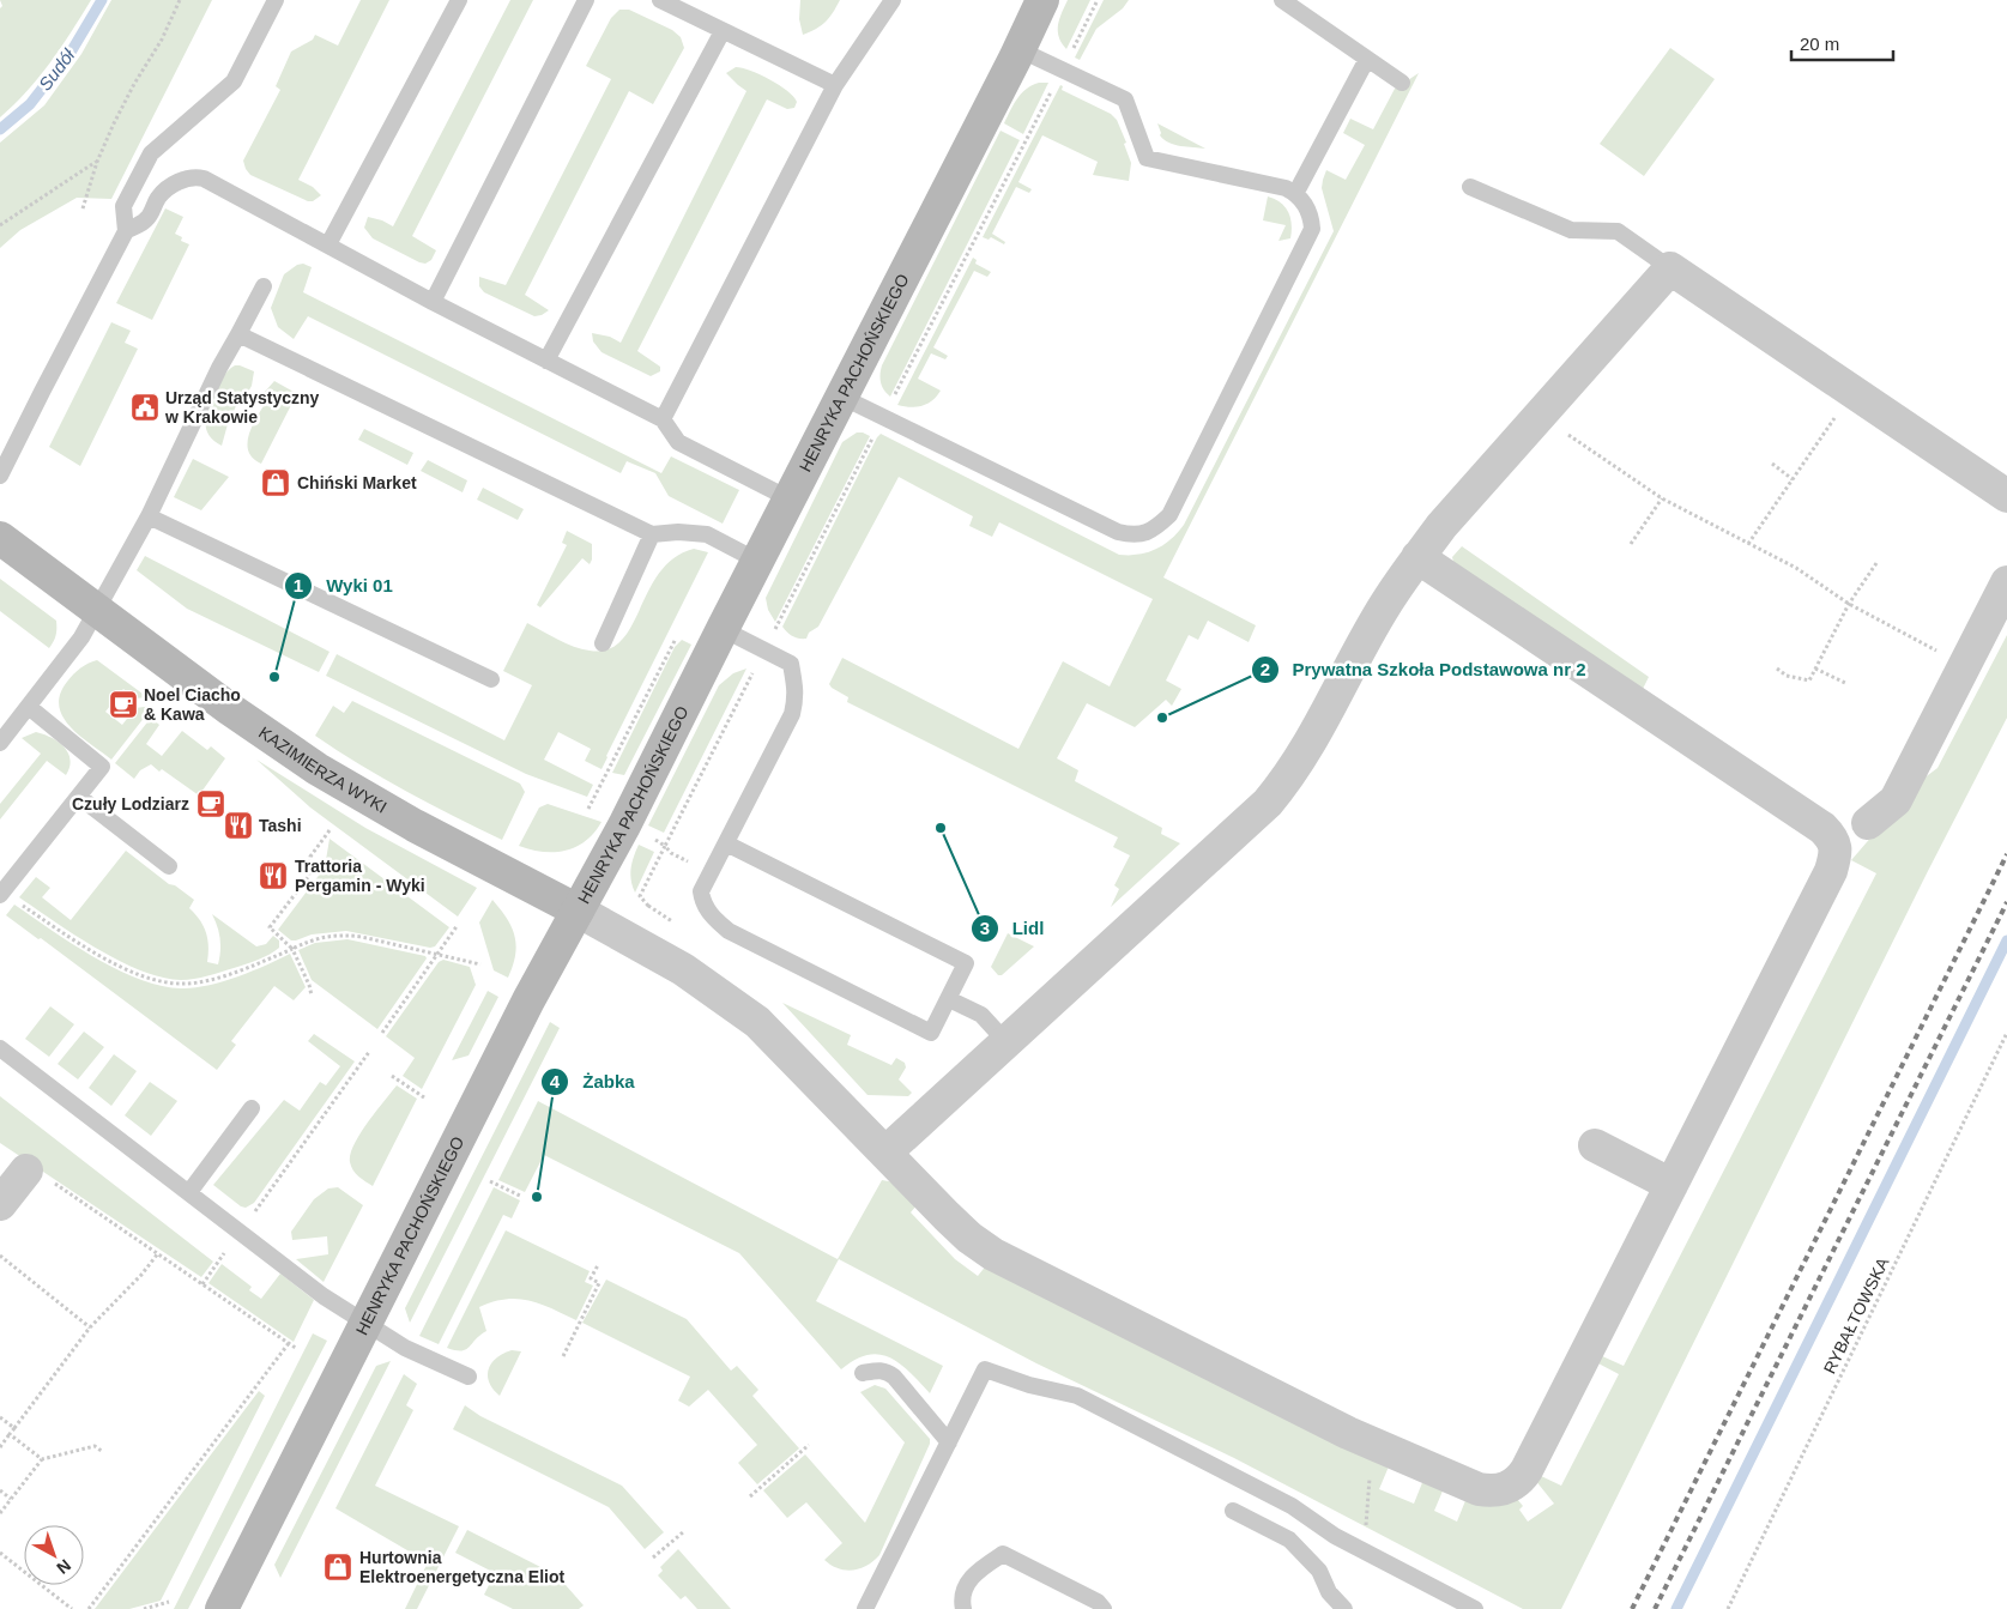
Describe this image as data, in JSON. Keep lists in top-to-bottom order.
{
  "streets": {
    "street": ["HENRYKA PACHOŃSKIEGO", "KAZIMIERZA WYKI"],
    "path": ["RYBAŁTOWSKA"]
  },
  "crossings": [
    ["HENRYKA PACHOŃSKIEGO", "KAZIMIERZA WYKI"]
  ],
  "water": ["Sudół"],
  "places": {
    "public building": ["Urząd Statystyczny w Krakowie"],
    "shop": ["Chiński Market", "Hurtownia Elektroenergetyczna Eliot"],
    "other": [
      "Wyki 01",
      "Prywatna Szkoła Podstawowa nr 2",
      "Lidl",
      "Żabka"
    ],
    "cafe": ["Noel Ciacho & Kawa", "Czuły Lodziarz"],
    "restaurant": ["Tashi", "Trattoria Pergamin - Wyki"]
  },
  "scale_bar": "20 m",
  "north": "bottom right"
}
